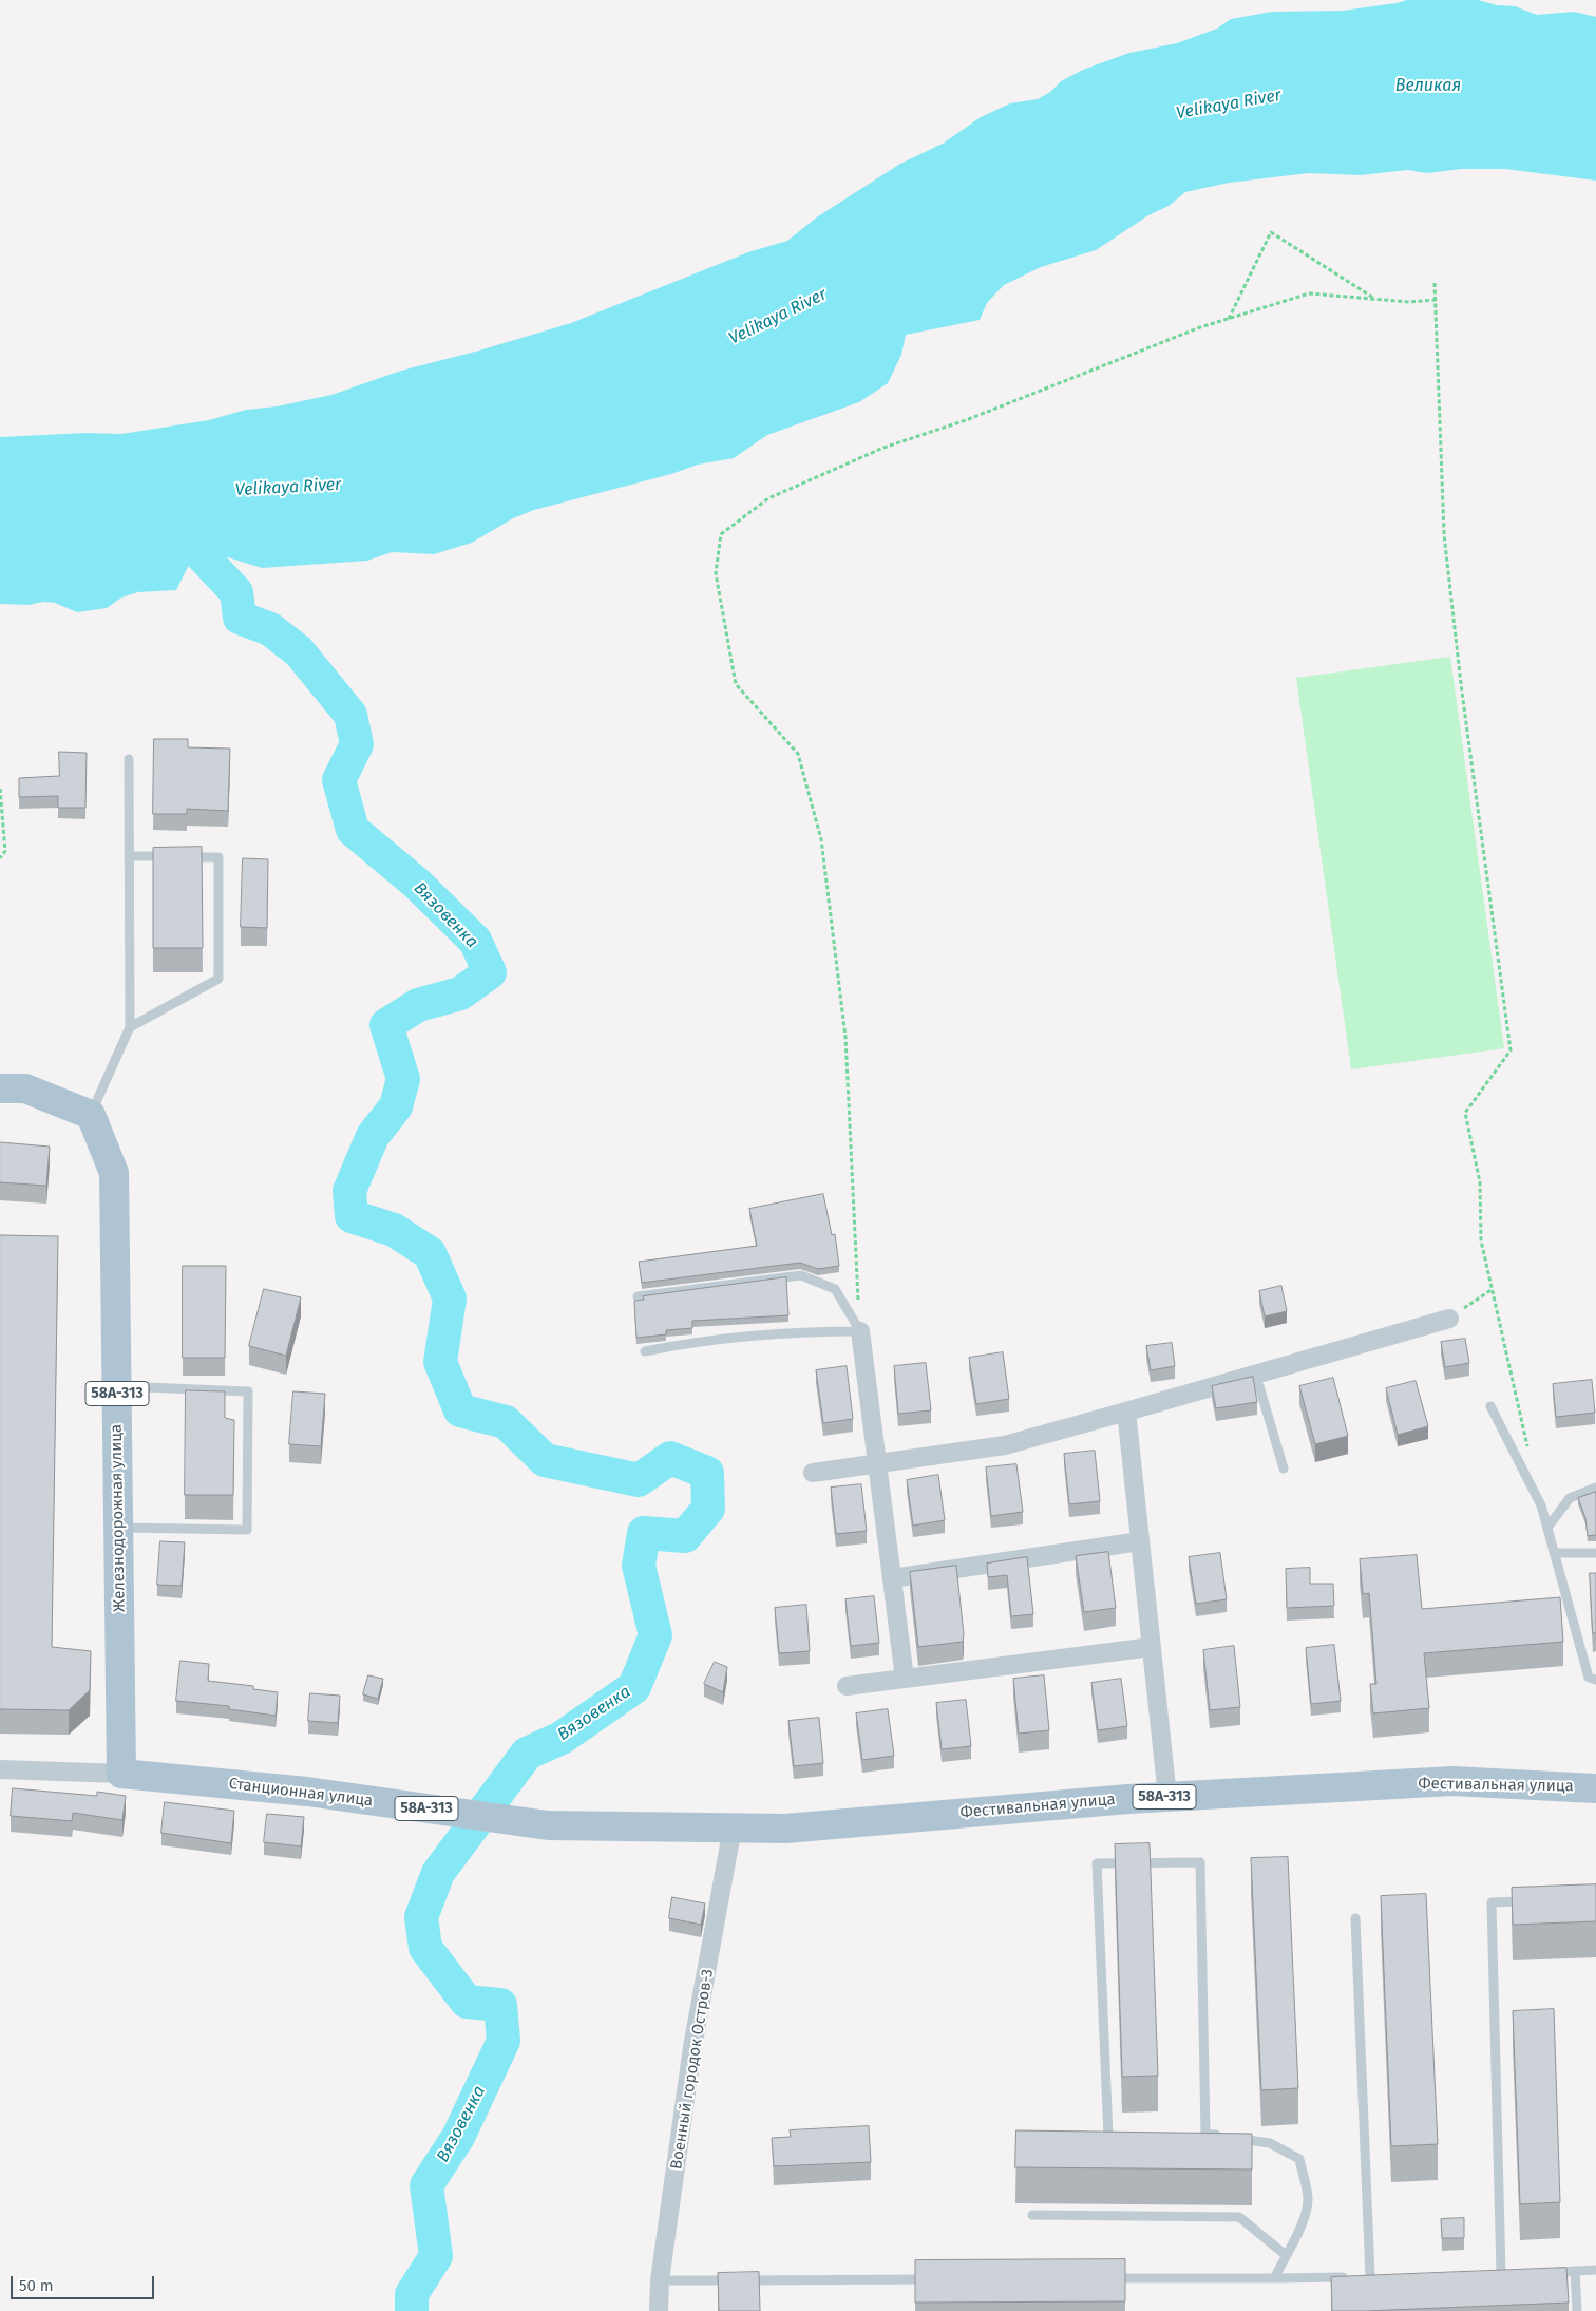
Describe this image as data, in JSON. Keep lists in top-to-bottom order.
{
  "streets": {
    "main road": [
      "58А-313",
      "Железнодорожная улица",
      "Фестивальная улица",
      "Станционная улица"
    ],
    "street": ["Военный городок Остров-3"]
  },
  "crossings": [
    ["Железнодорожная улица", "Станционная улица"],
    ["Фестивальная улица", "Станционная улица"],
    ["Фестивальная улица", "Военный городок Остров-3"],
    ["Станционная улица", "Военный городок Остров-3"]
  ],
  "water": ["Великая", "Velikaya River", "Вязовенка"],
  "scale_bar": "50 m"
}
